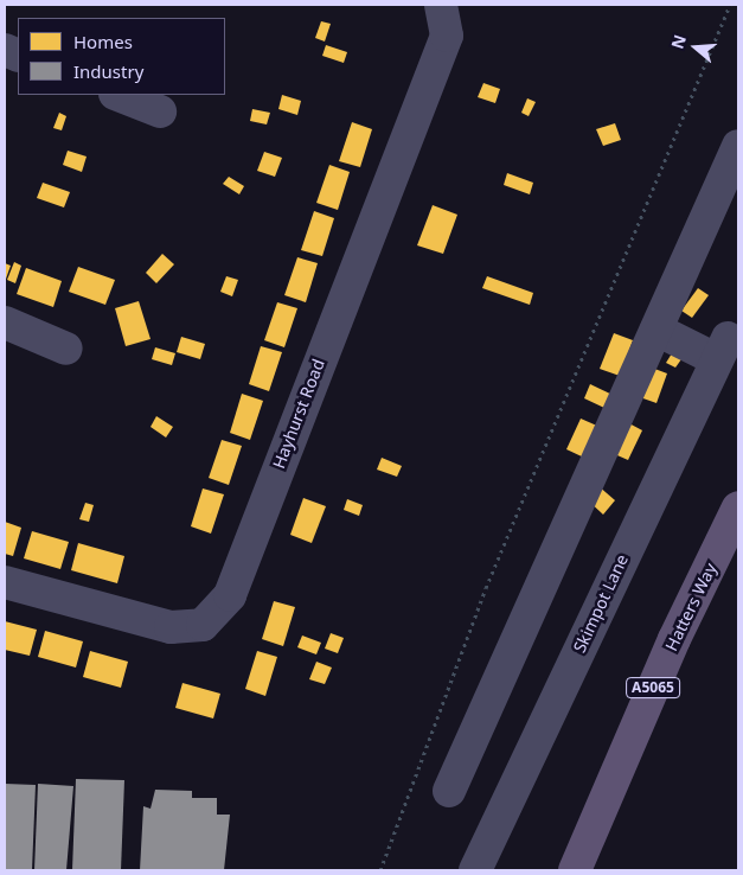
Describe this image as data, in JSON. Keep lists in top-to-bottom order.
{
  "streets": {
    "main road": ["Hatters Way", "A5065"],
    "street": ["Hayhurst Road", "Skimpot Lane"]
  },
  "legend": ["Homes", "Industry"],
  "north": "left"
}
